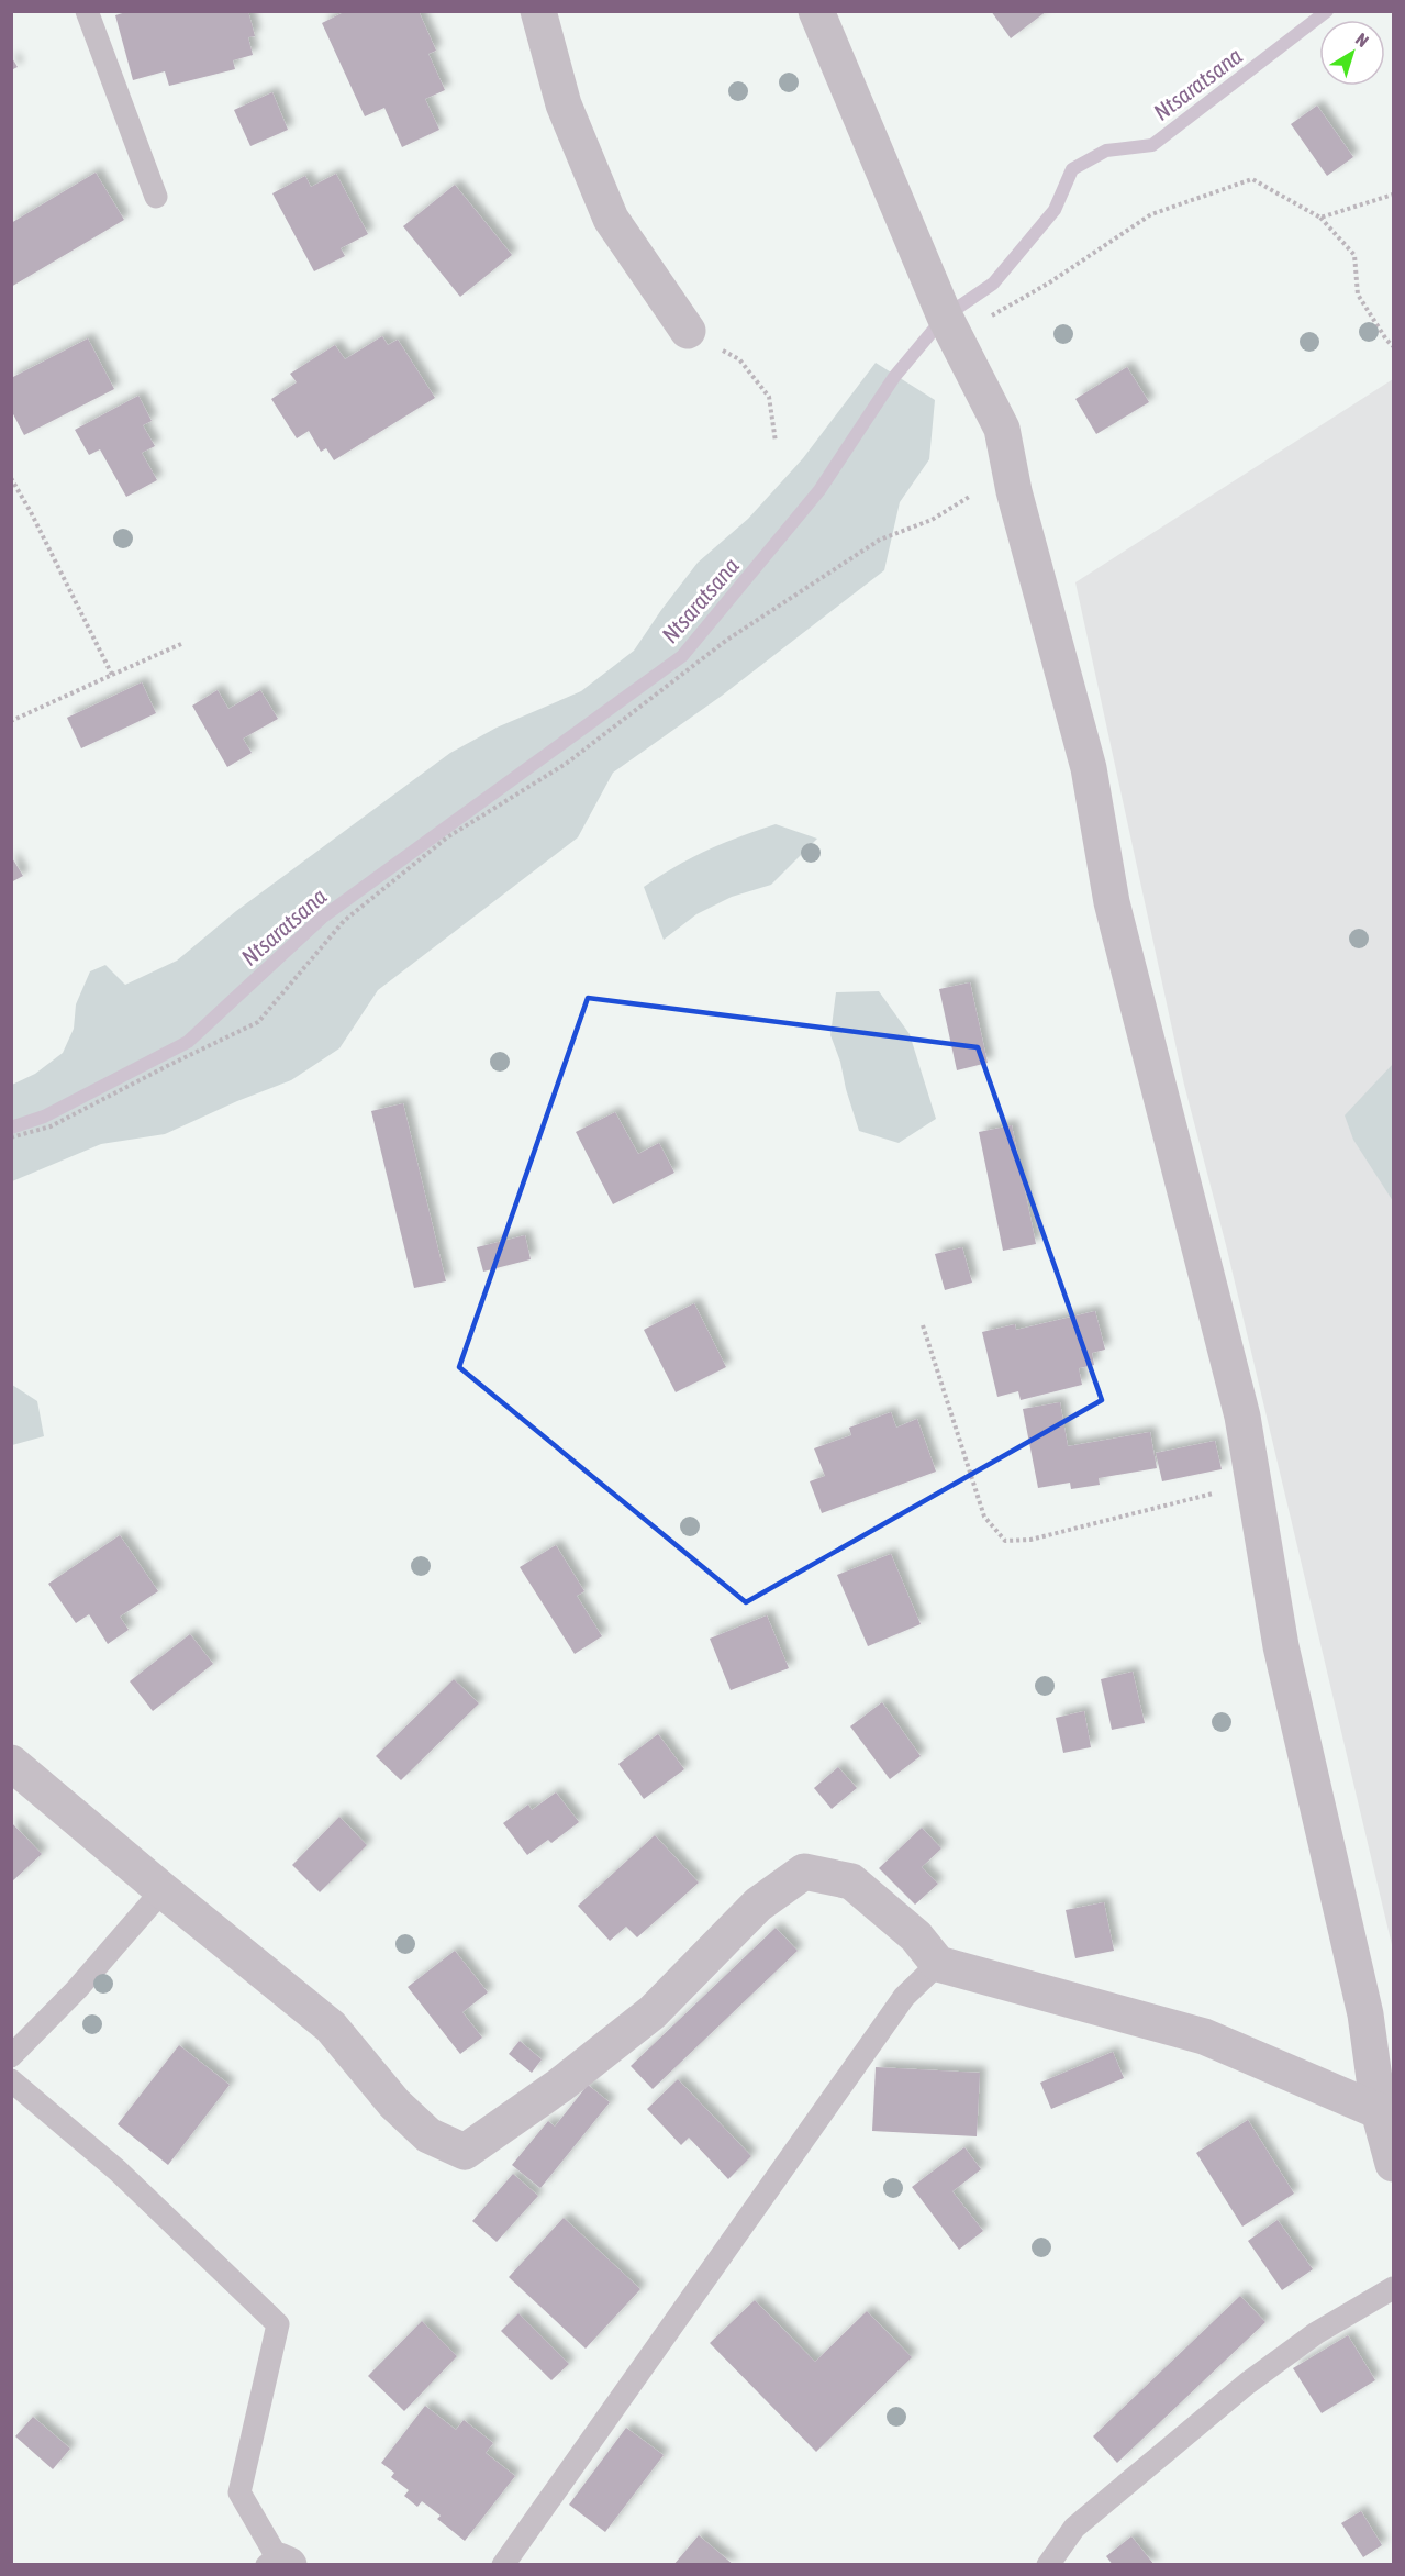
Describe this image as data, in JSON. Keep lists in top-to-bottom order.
{
  "water": ["Ntsaratsana"],
  "north": "top right"
}
